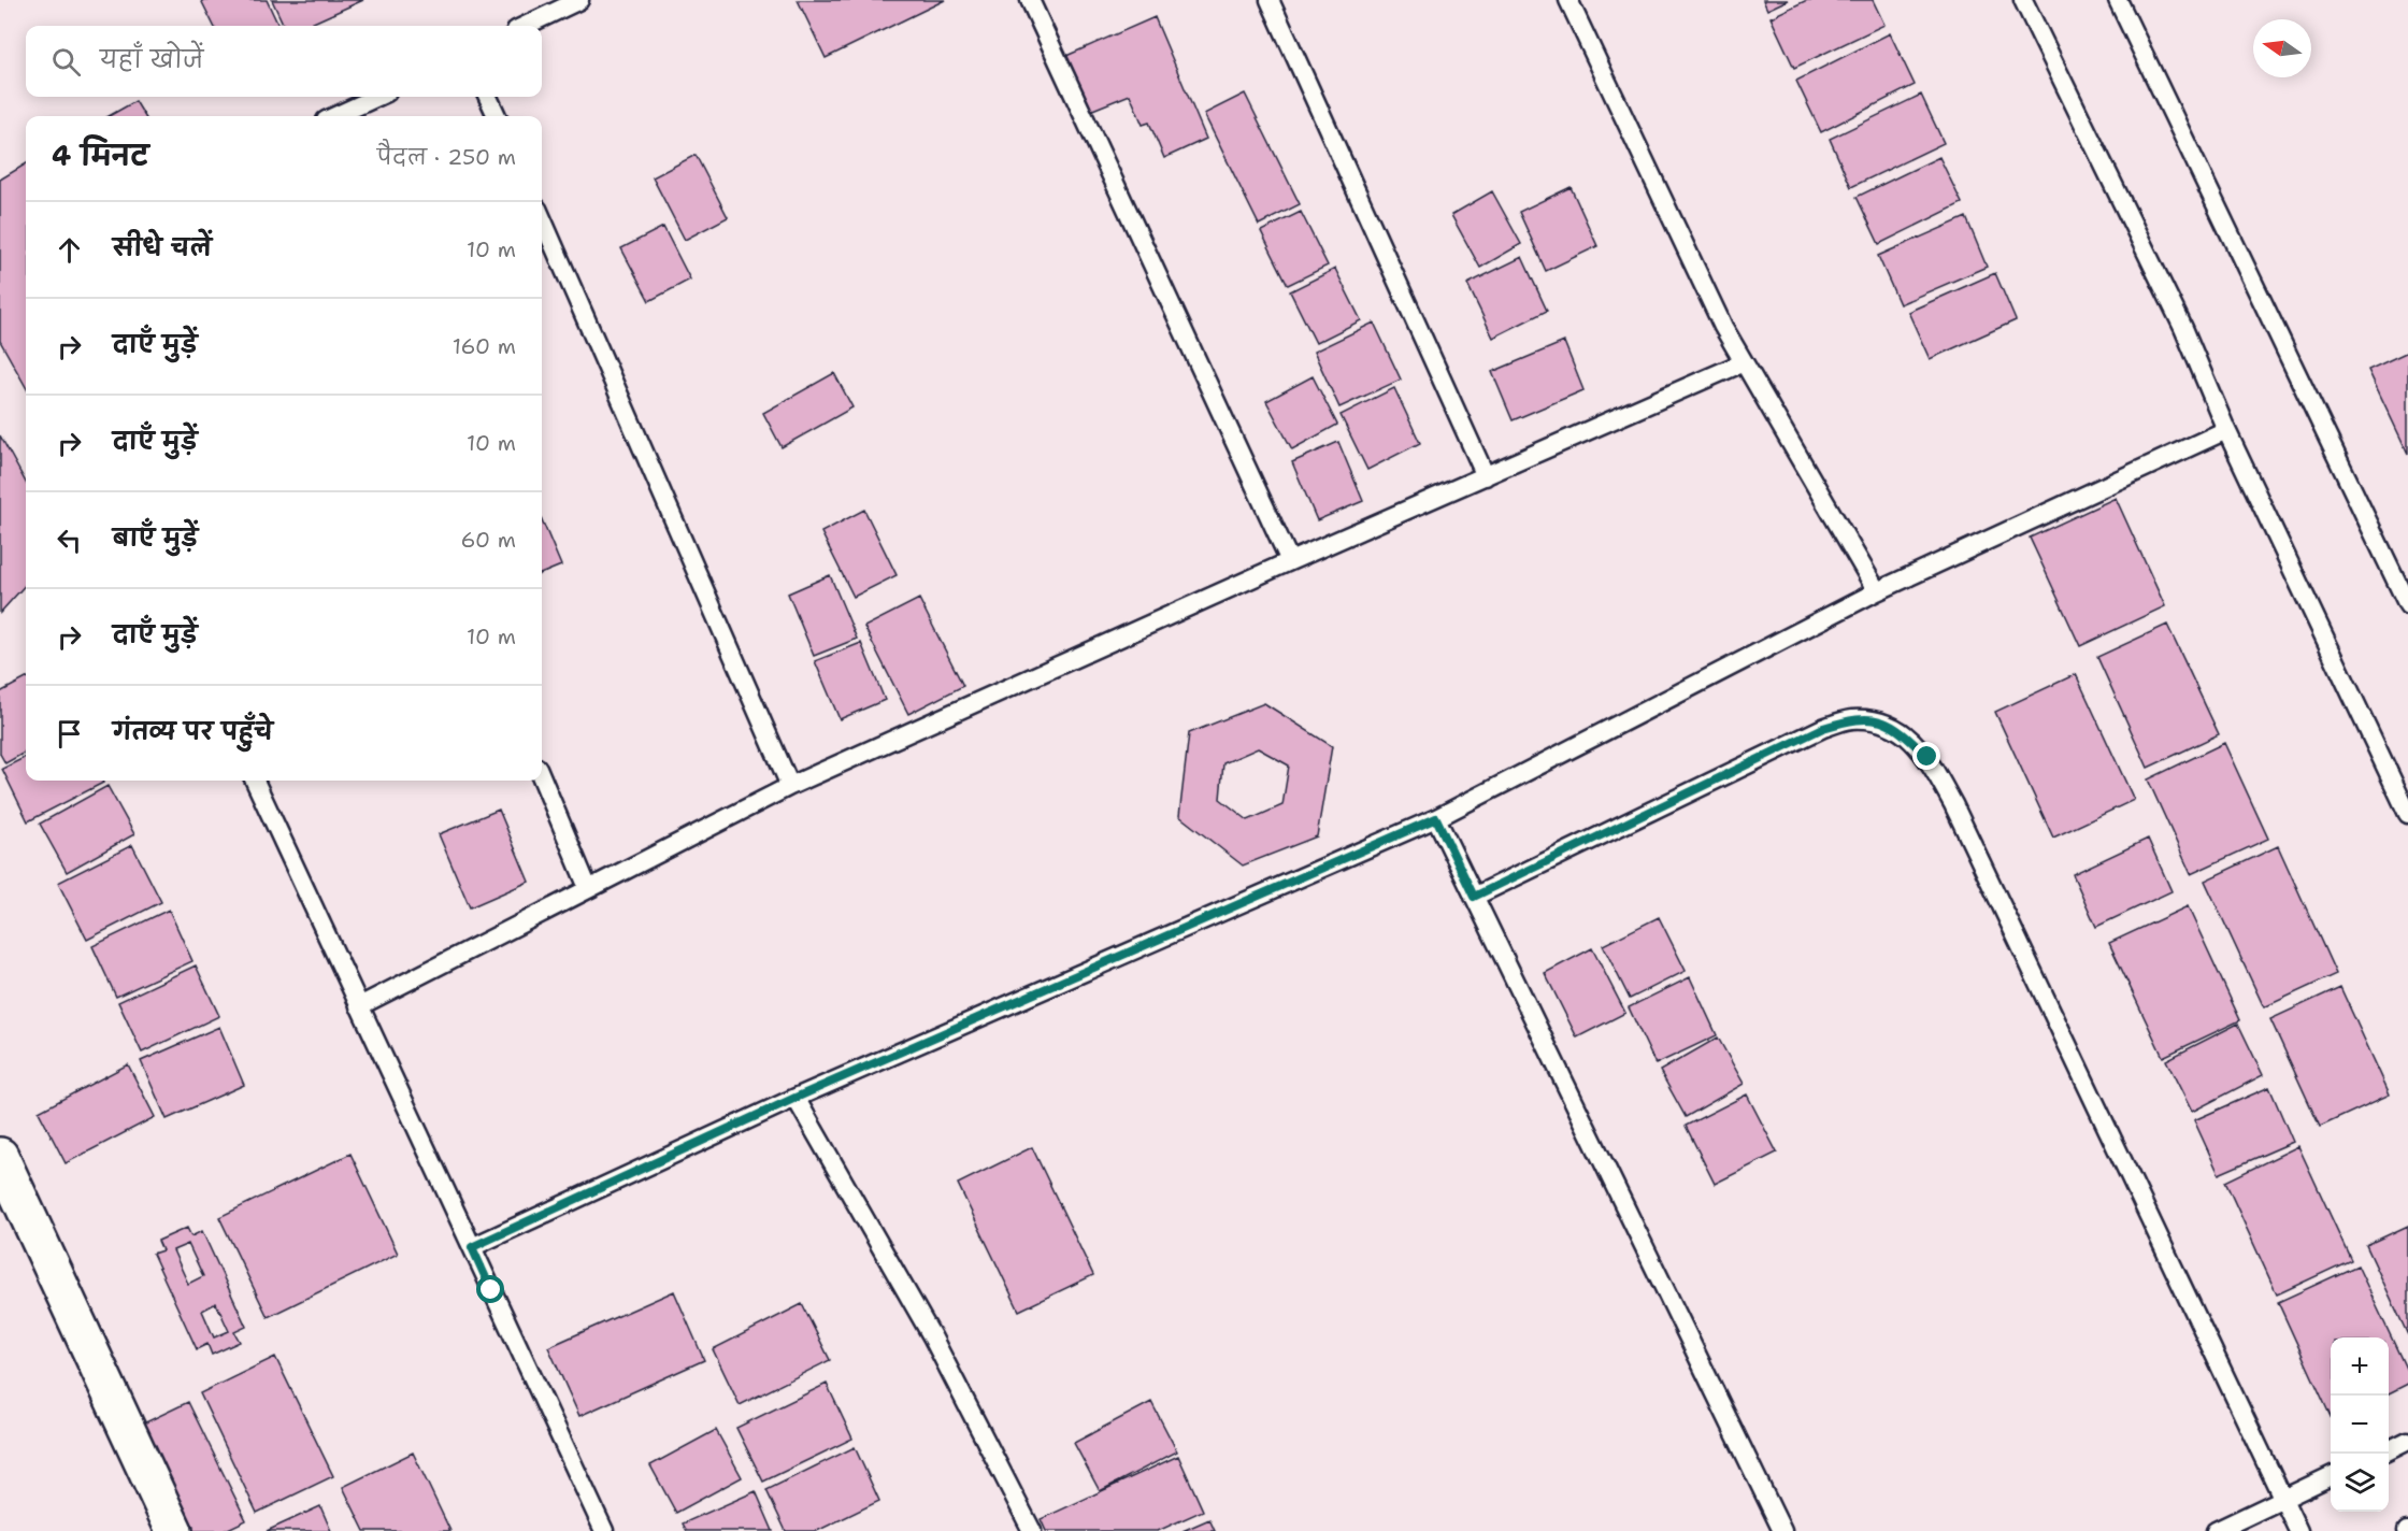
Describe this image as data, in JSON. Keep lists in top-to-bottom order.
{
  "north": "left",
  "page": {
    "search": "यहाँ खोजें",
    "heading": ["4 मिनट", "पैदल · 250 m"],
    "list": [
      ["सीधे चलें", "10 m"],
      ["दाएँ मुड़ें", "160 m"],
      ["दाएँ मुड़ें", "10 m"],
      ["बाएँ मुड़ें", "60 m"],
      ["दाएँ मुड़ें", "10 m"],
      "गंतव्य पर पहुँचे"
    ],
    "map_buttons": ["+", "−"]
  }
}
